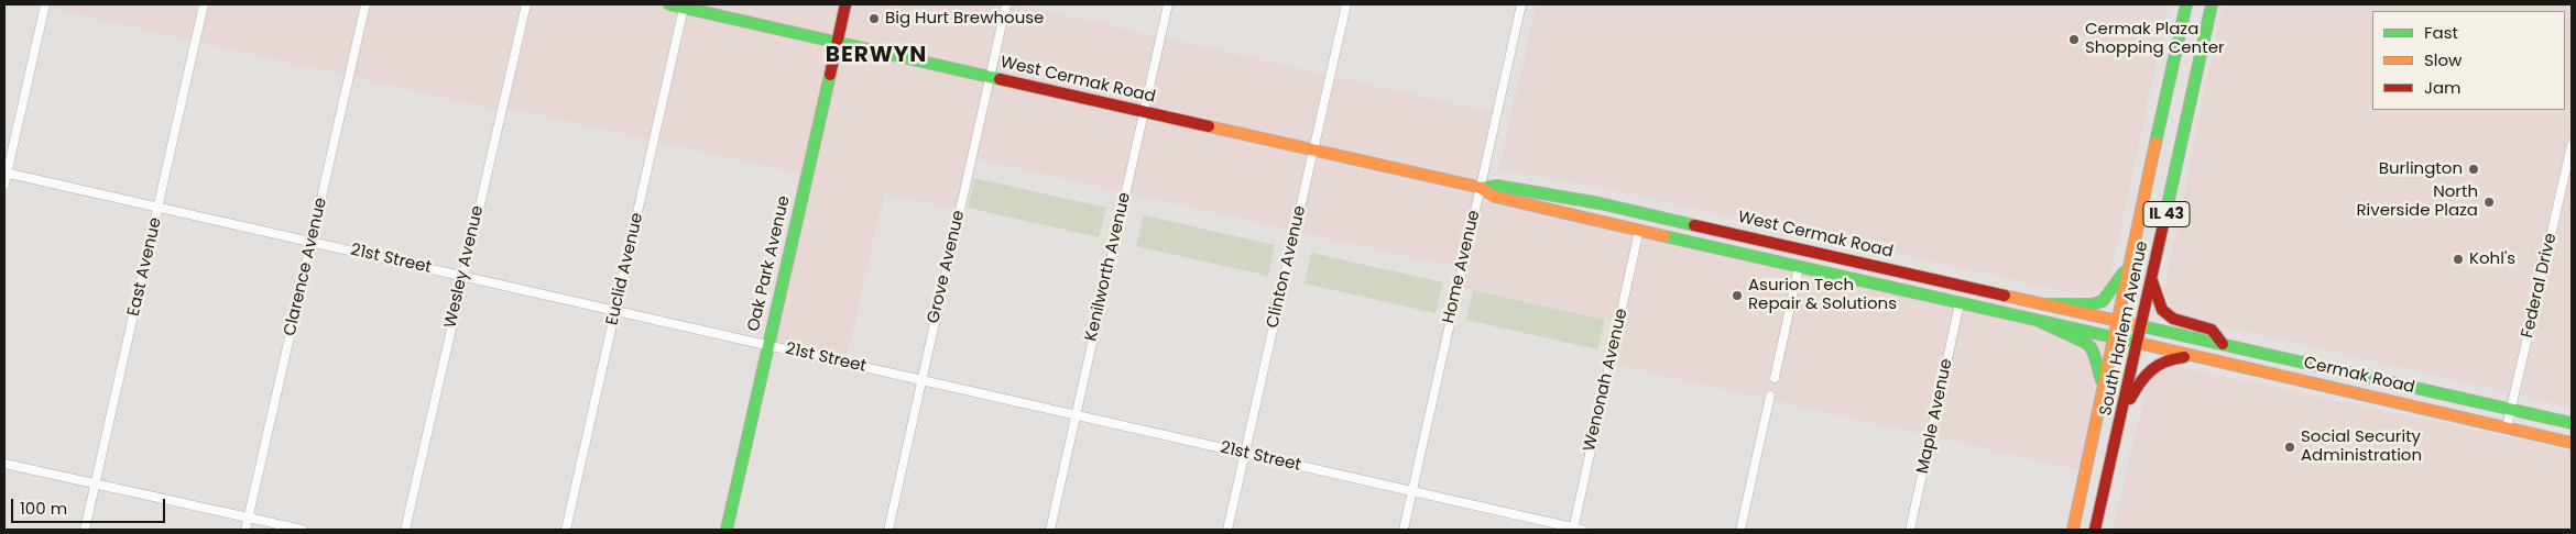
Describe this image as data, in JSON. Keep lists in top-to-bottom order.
{
  "streets": {
    "main road": [
      "West Cermak Road",
      "IL 43",
      "Oak Park Avenue",
      "South Harlem Avenue",
      "Cermak Road"
    ],
    "street": [
      "21st Street",
      "East Avenue",
      "Clarence Avenue",
      "Wesley Avenue",
      "Grove Avenue",
      "Kenilworth Avenue",
      "Clinton Avenue",
      "Home Avenue",
      "Euclid Avenue",
      "Federal Drive",
      "Wenonah Avenue",
      "Maple Avenue"
    ]
  },
  "crossings": [
    ["West Cermak Road", "Oak Park Avenue"],
    ["West Cermak Road", "Grove Avenue"],
    ["West Cermak Road", "Kenilworth Avenue"],
    ["West Cermak Road", "Clinton Avenue"],
    ["West Cermak Road", "Home Avenue"],
    ["West Cermak Road", "Euclid Avenue"],
    ["West Cermak Road", "South Harlem Avenue"],
    ["West Cermak Road", "Cermak Road"],
    ["West Cermak Road", "Wenonah Avenue"],
    ["West Cermak Road", "Maple Avenue"],
    ["21st Street", "Oak Park Avenue"],
    ["21st Street", "East Avenue"],
    ["21st Street", "Clarence Avenue"],
    ["21st Street", "Wesley Avenue"],
    ["21st Street", "Grove Avenue"],
    ["21st Street", "Kenilworth Avenue"],
    ["21st Street", "Clinton Avenue"],
    ["21st Street", "Home Avenue"],
    ["21st Street", "Euclid Avenue"],
    ["21st Street", "Wenonah Avenue"],
    ["Federal Drive", "Cermak Road"],
    ["South Harlem Avenue", "Cermak Road"]
  ],
  "districts": ["BERWYN"],
  "places": [
    "Big Hurt Brewhouse",
    "Cermak Plaza Shopping Center",
    "Burlington",
    "North Riverside Plaza",
    "Kohl's",
    "Asurion Tech Repair & Solutions",
    "Social Security Administration"
  ],
  "legend": ["Fast", "Slow", "Jam"],
  "scale_bar": "100 m"
}
